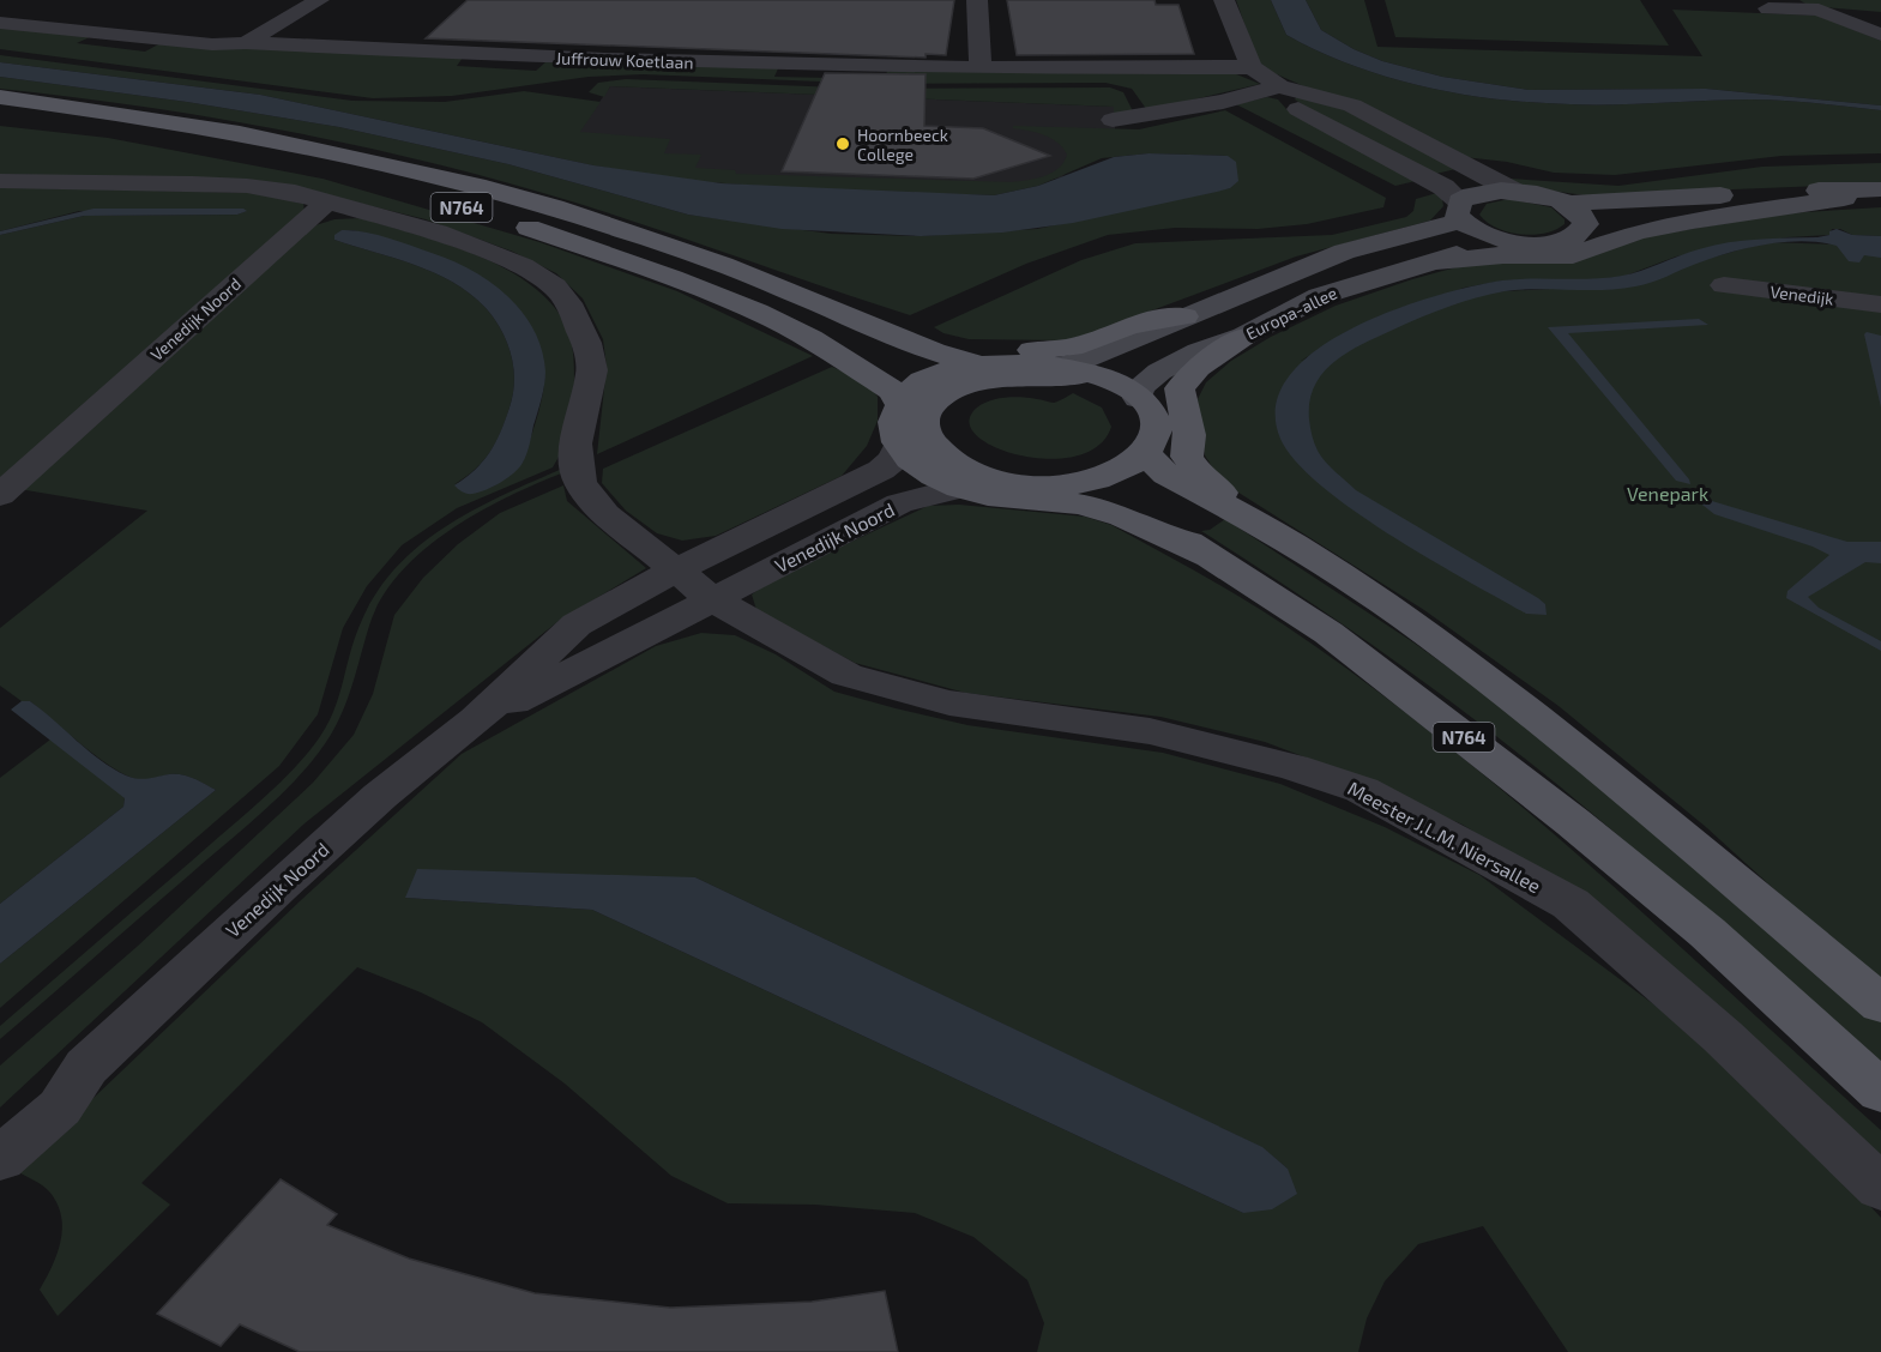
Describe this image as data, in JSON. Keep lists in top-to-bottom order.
{
  "streets": {
    "main road": ["N764", "Europa-allee"],
    "street": [
      "Juffrouw Koetlaan",
      "Venedijk",
      "Venedijk Noord",
      "Meester J.L.M. Niersallee"
    ]
  },
  "crossings": [
    ["N764", "Europa-allee"],
    ["N764", "Venedijk Noord"],
    ["Venedijk Noord", "Meester J.L.M. Niersallee"]
  ],
  "parks": ["Venepark"],
  "places": ["Hoornbeeck College"]
}
